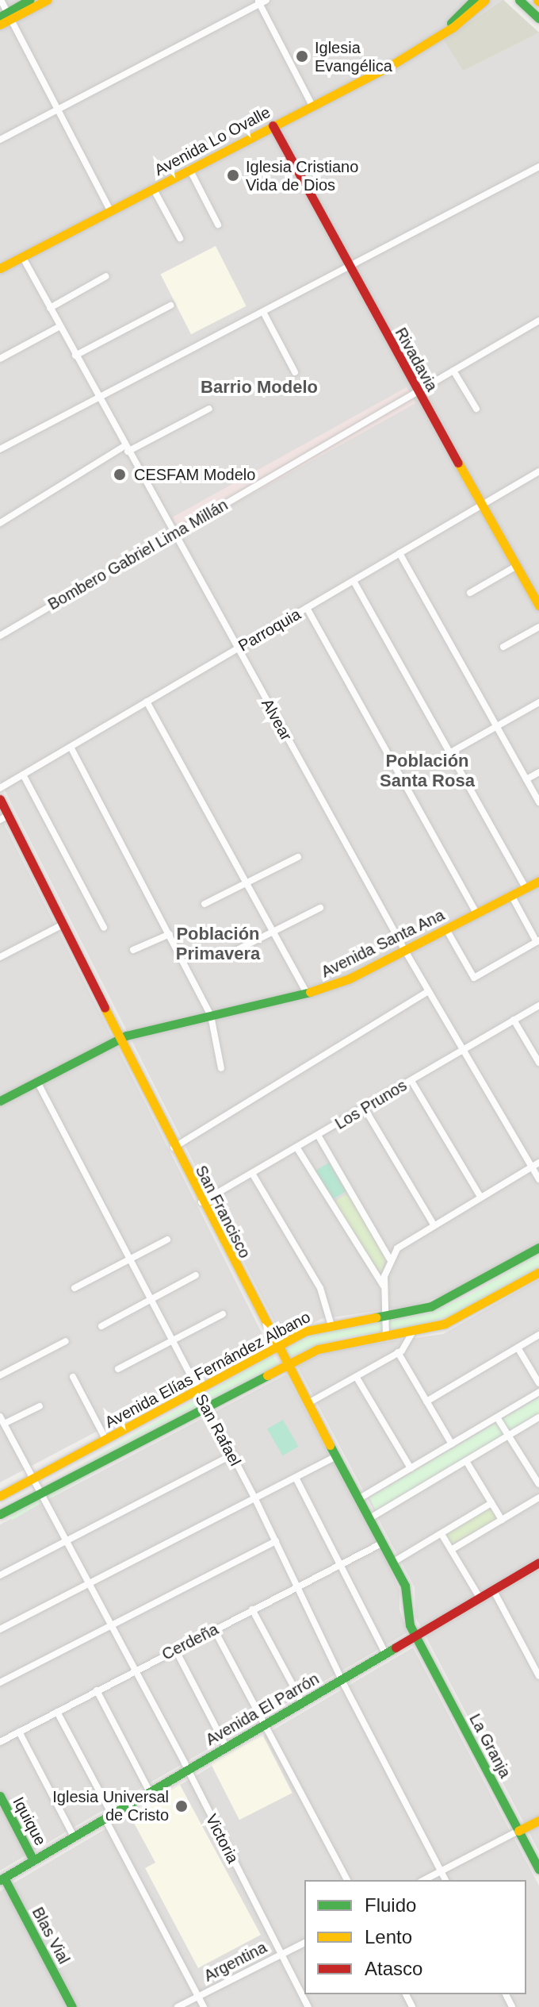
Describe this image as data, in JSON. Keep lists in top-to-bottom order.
{
  "streets": {
    "main road": [
      "Avenida Lo Ovalle",
      "Rivadavia",
      "Avenida Santa Ana",
      "San Francisco",
      "Avenida Elías Fernández Albano",
      "Avenida El Parrón",
      "La Granja",
      "Iquique",
      "Blas Vial"
    ],
    "street": [
      "Bombero Gabriel Lima Millán",
      "Parroquia",
      "Alvear",
      "Los Prunos",
      "San Rafael",
      "Cerdeña",
      "Victoria",
      "Argentina"
    ]
  },
  "crossings": [
    ["Avenida Lo Ovalle", "Rivadavia"],
    ["Avenida Lo Ovalle", "Alvear"],
    ["Rivadavia", "Bombero Gabriel Lima Millán"],
    ["Rivadavia", "Parroquia"],
    ["Bombero Gabriel Lima Millán", "Alvear"],
    ["Parroquia", "Alvear"],
    ["Alvear", "Avenida Santa Ana"],
    ["Alvear", "Los Prunos"],
    ["Avenida Santa Ana", "San Francisco"],
    ["Avenida Santa Ana", "San Rafael"],
    ["Los Prunos", "San Francisco"],
    ["San Francisco", "Avenida Elías Fernández Albano"],
    ["San Francisco", "Cerdeña"],
    ["San Francisco", "Avenida El Parrón"],
    ["San Francisco", "La Granja"],
    ["Avenida Elías Fernández Albano", "San Rafael"],
    ["Avenida Elías Fernández Albano", "Victoria"],
    ["San Rafael", "Cerdeña"],
    ["San Rafael", "Avenida El Parrón"],
    ["Cerdeña", "Victoria"],
    ["Avenida El Parrón", "La Granja"],
    ["Avenida El Parrón", "Iquique"],
    ["Avenida El Parrón", "Victoria"],
    ["Avenida El Parrón", "Blas Vial"],
    ["Victoria", "Argentina"]
  ],
  "districts": ["Barrio Modelo", "Población Santa Rosa", "Población Primavera"],
  "places": [
    "Iglesia Evangélica",
    "Iglesia Cristiano Vida de Dios",
    "CESFAM Modelo",
    "Iglesia Universal de Cristo"
  ],
  "legend": ["Fluido", "Lento", "Atasco"]
}
